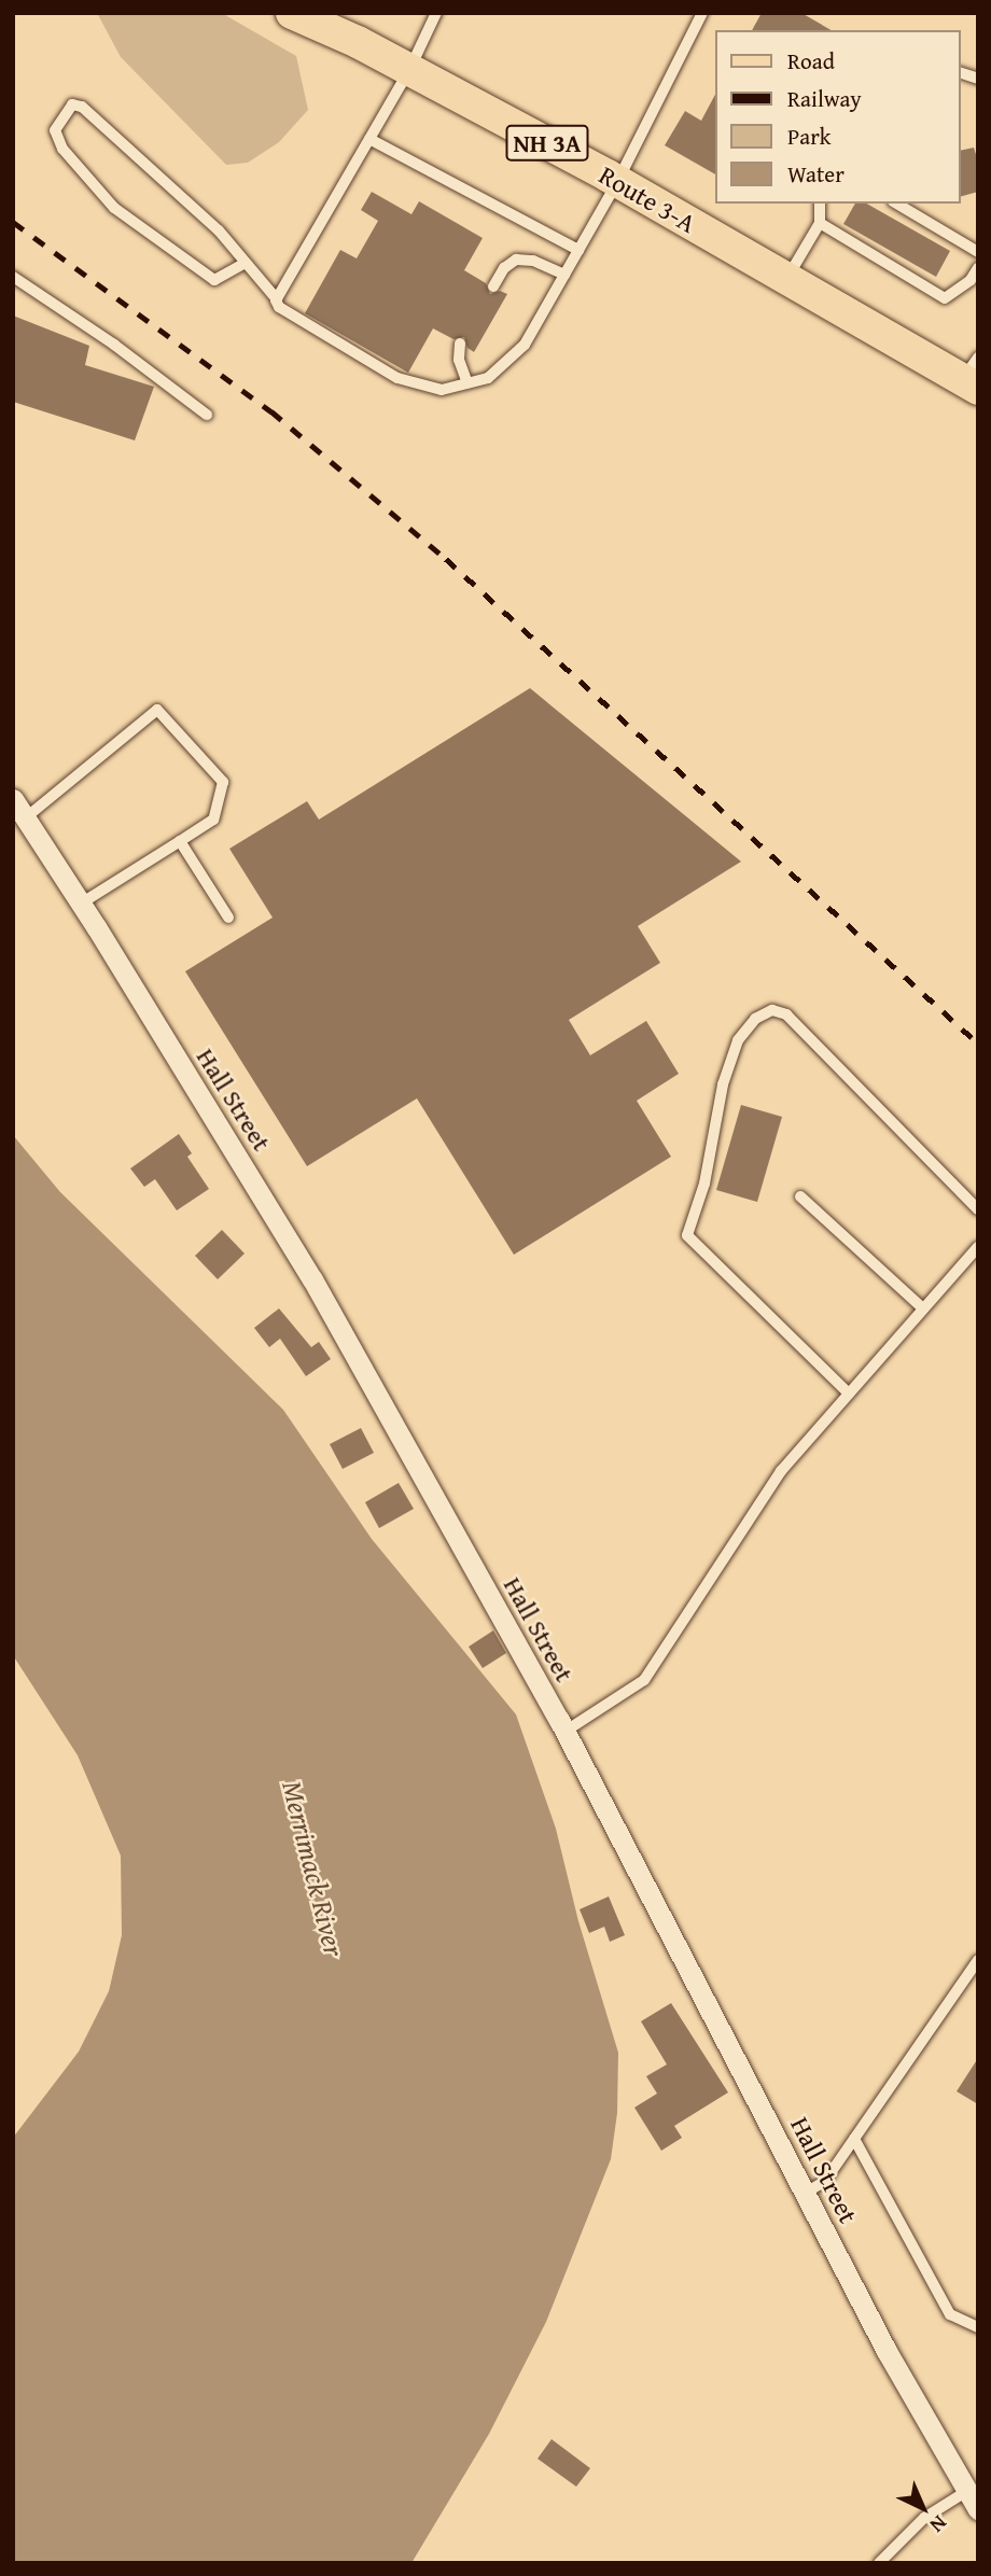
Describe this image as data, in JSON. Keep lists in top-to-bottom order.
{
  "streets": {
    "main road": ["NH 3A", "Route 3-A"],
    "street": ["Hall Street"]
  },
  "water": ["Merrimack River"],
  "legend": [
    "Road",
    "Railway",
    "Park",
    "Water"
  ],
  "north": "bottom right"
}
